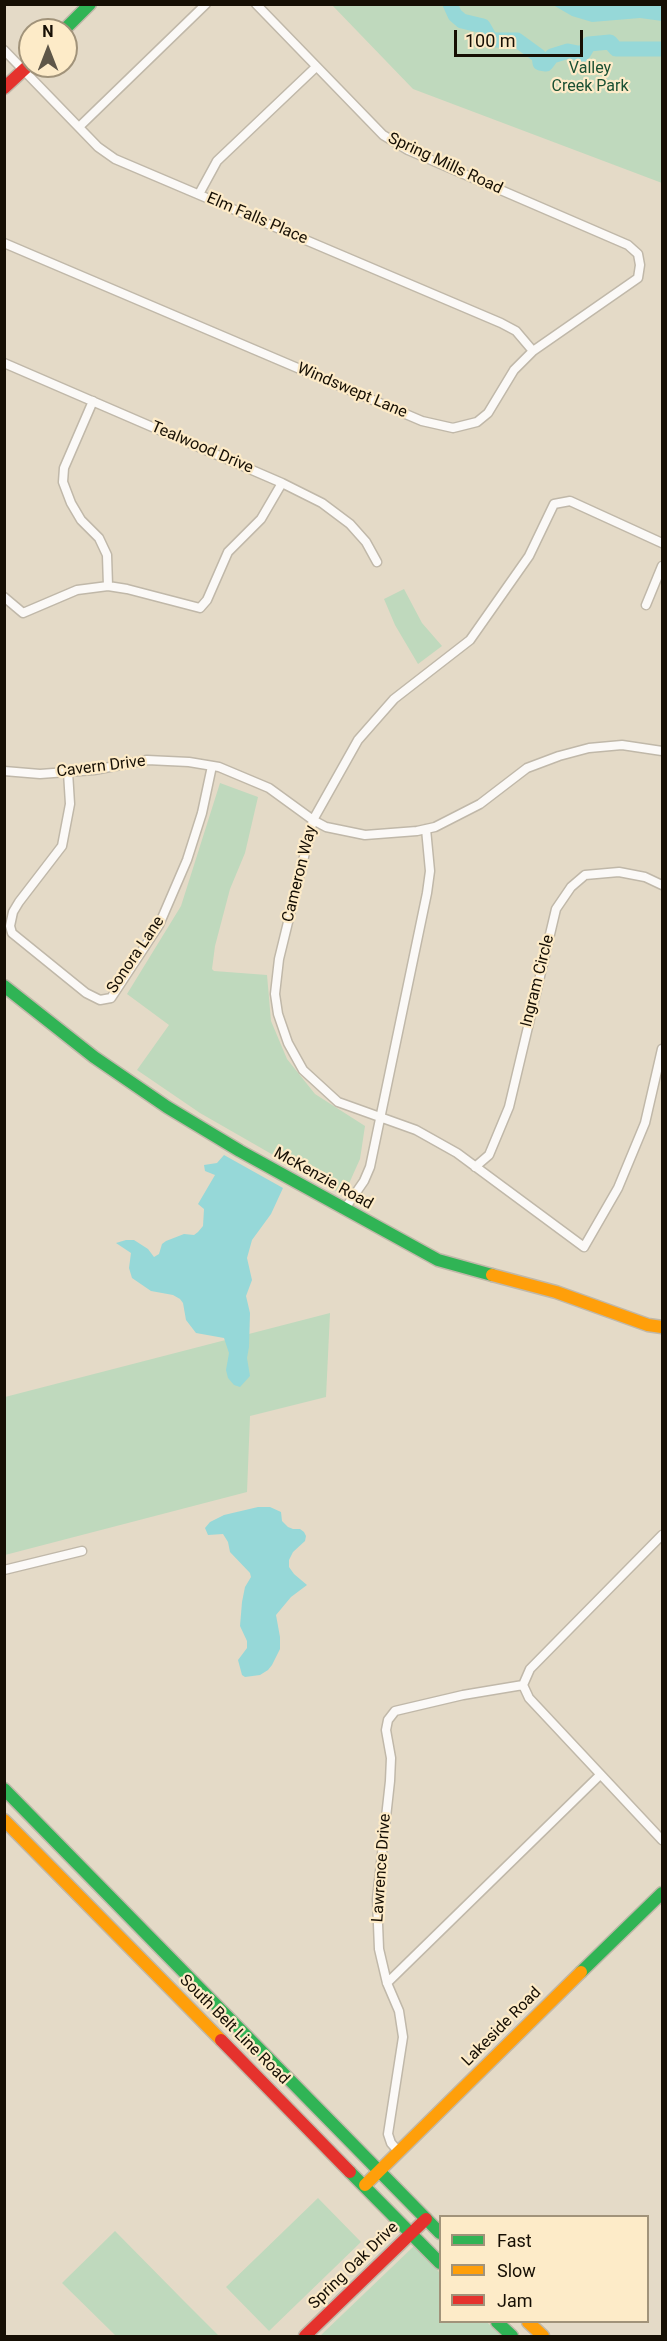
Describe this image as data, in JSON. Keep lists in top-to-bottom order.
{
  "streets": {
    "main road": [
      "McKenzie Road",
      "Lakeside Road",
      "South Belt Line Road",
      "Spring Oak Drive"
    ],
    "street": [
      "Spring Mills Road",
      "Elm Falls Place",
      "Windswept Lane",
      "Tealwood Drive",
      "Cavern Drive",
      "Cameron Way",
      "Sonora Lane",
      "Ingram Circle",
      "Lawrence Drive"
    ]
  },
  "crossings": [
    ["Spring Mills Road", "Windswept Lane"],
    ["Elm Falls Place", "Windswept Lane"],
    ["Cavern Drive", "Cameron Way"],
    ["Cavern Drive", "Sonora Lane"],
    ["Cameron Way", "Ingram Circle"],
    ["Lawrence Drive", "Lakeside Road"],
    ["Lakeside Road", "South Belt Line Road"],
    ["South Belt Line Road", "Spring Oak Drive"]
  ],
  "parks": ["Valley Creek Park"],
  "legend": ["Fast", "Slow", "Jam"],
  "scale_bar": "100 m",
  "north": "top"
}
